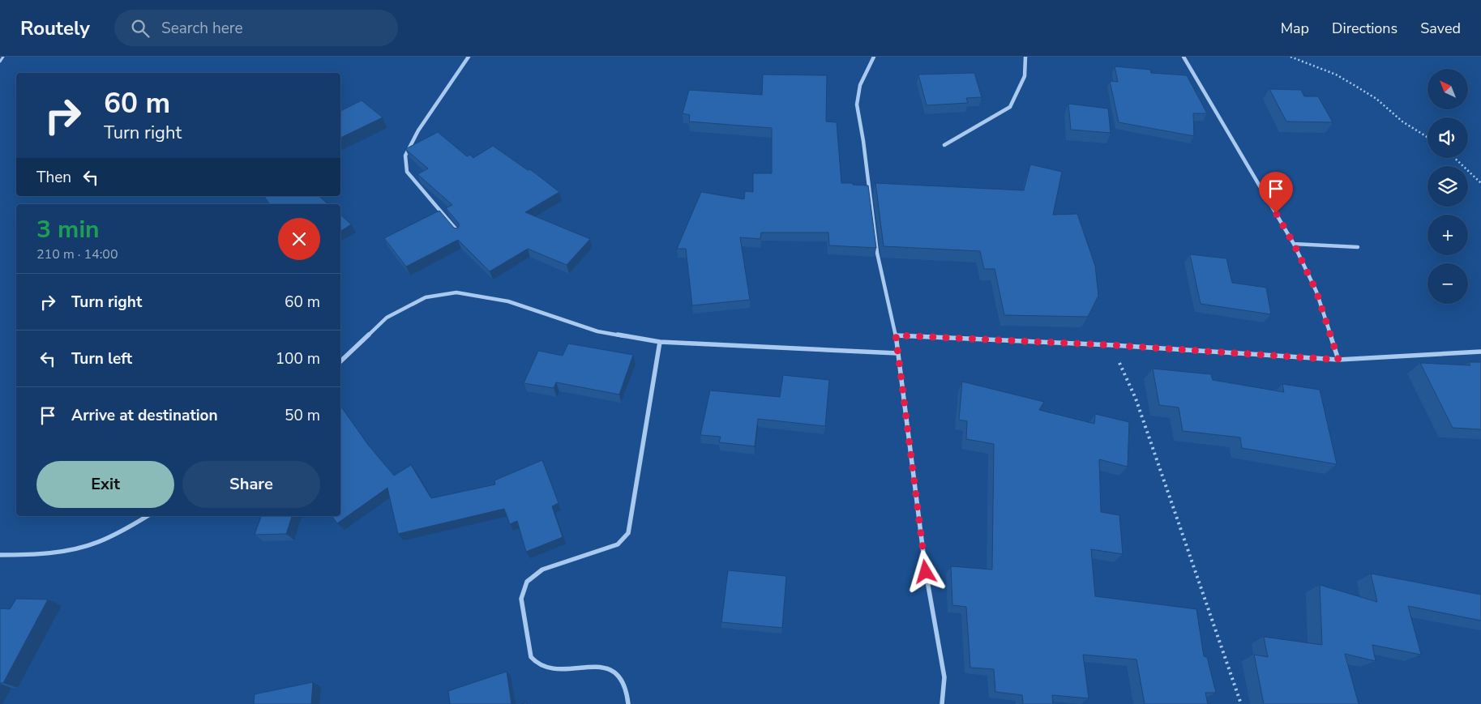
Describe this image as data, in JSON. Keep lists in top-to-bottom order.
{
  "north": "top left",
  "page": {
    "header": "Routely",
    "search": "Search here",
    "nav": ["Map", "Directions", "Saved"],
    "map_buttons": ["+", "−"],
    "turn": ["60 m", "Turn right"],
    "then": "Then",
    "heading": ["3 min", "210 m · 14:00"],
    "list": [
      {
        "name": "Turn right",
        "value": "60 m"
      },
      {
        "name": "Turn left",
        "value": "100 m"
      },
      {
        "name": "Arrive at destination",
        "value": "50 m"
      }
    ],
    "buttons": ["Exit", "Share"]
  }
}
